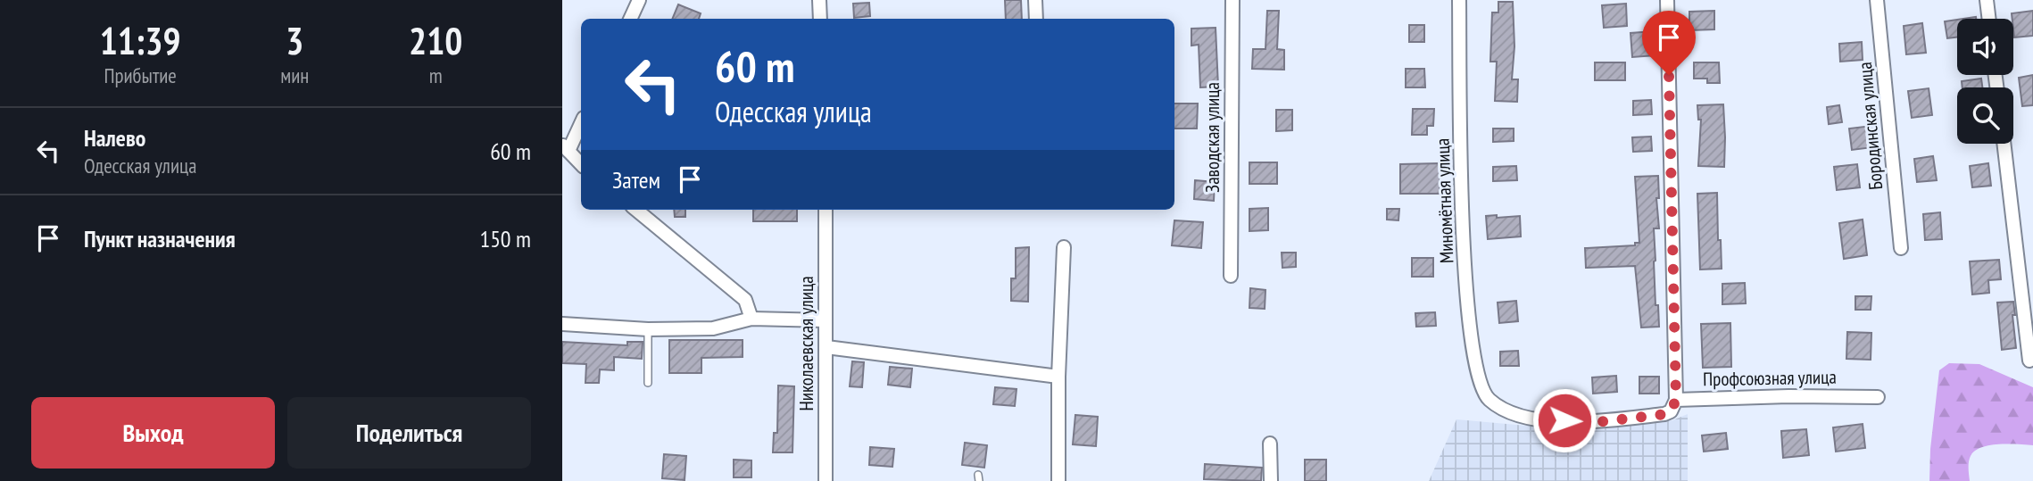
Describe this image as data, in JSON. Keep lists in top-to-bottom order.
{
  "streets": {
    "street": [
      "Бородинская улица",
      "Заводская улица",
      "Миномётная улица",
      "Николаевская улица",
      "Профсоюзная улица"
    ]
  },
  "crossings": [
    ["Миномётная улица", "Профсоюзная улица"]
  ],
  "page": {
    "eta": [
      "11:39",
      "Прибытие",
      "3",
      "мин",
      "210",
      "m"
    ],
    "turn": ["60 m", "Одесская улица"],
    "list": [
      {
        "name": "Налево",
        "note": "Одесская улица",
        "value": "60 m"
      },
      {
        "name": "Пункт назначения",
        "value": "150 m"
      }
    ],
    "then": "Затем",
    "buttons": ["Выход", "Поделиться"]
  }
}
